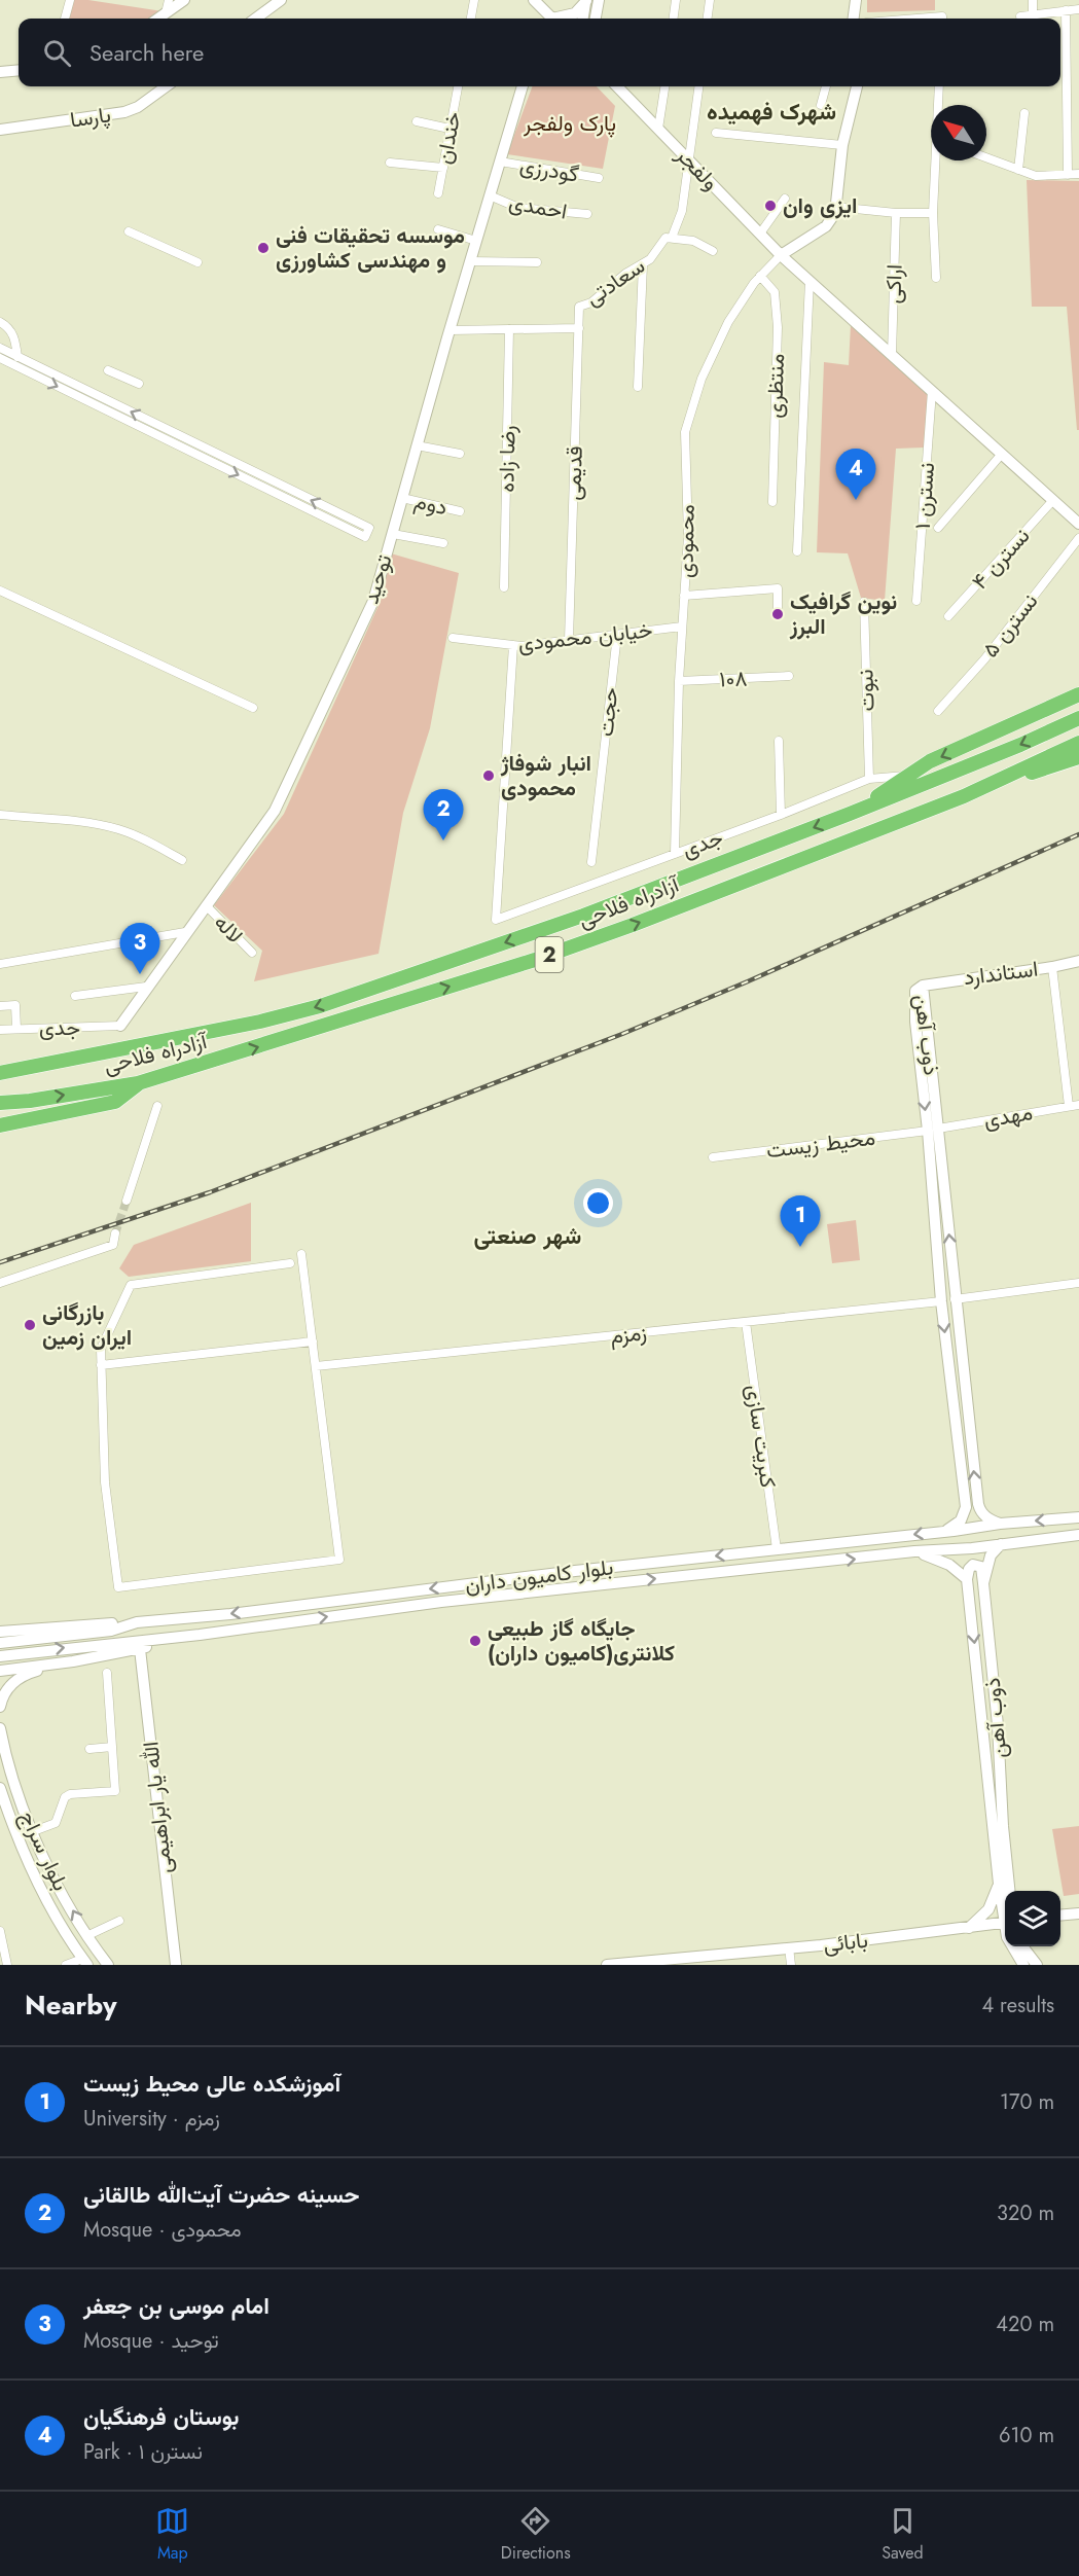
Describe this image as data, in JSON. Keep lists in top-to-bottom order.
{
  "streets": {
    "highway": ["آزادراه فلاحی", "2"],
    "main road": [
      "پارسا",
      "ولفجر",
      "توحید",
      "استاندارد",
      "ذوب آهن",
      "بلوار کامیون داران",
      "الله یار ابراهیمی",
      "بلوار سراج",
      "بابائی"
    ],
    "street": [
      "خندان",
      "گودرزی",
      "احمدی",
      "سعادتی",
      "اراکی",
      "منتظری",
      "رضا زاده",
      "قدیمی",
      "نسترن ۱",
      "دوم",
      "محمودی",
      "نسترن ۴",
      "نسترن ۵",
      "خیابان محمودی",
      "۱۰۸",
      "نبوت",
      "حجت",
      "جدی",
      "لاله",
      "مهدی",
      "محیط زیست",
      "زمزم",
      "کبریت سازی"
    ]
  },
  "crossings": [
    ["ولفجر", "اراکی"],
    ["ولفجر", "نسترن ۱"],
    ["ولفجر", "محمودی"],
    ["ولفجر", "نسترن ۴"],
    ["گودرزی", "توحید"],
    ["احمدی", "توحید"],
    ["سعادتی", "رضا زاده"],
    ["سعادتی", "قدیمی"],
    ["سعادتی", "توحید"],
    ["منتظری", "محمودی"],
    ["قدیمی", "خیابان محمودی"],
    ["دوم", "توحید"],
    ["محمودی", "خیابان محمودی"],
    ["محمودی", "۱۰۸"],
    ["محمودی", "جدی"],
    ["توحید", "جدی"],
    ["توحید", "لاله"],
    ["خیابان محمودی", "حجت"],
    ["خیابان محمودی", "جدی"],
    ["نبوت", "جدی"],
    ["استاندارد", "ذوب آهن"],
    ["ذوب آهن", "مهدی"],
    ["ذوب آهن", "محیط زیست"],
    ["ذوب آهن", "زمزم"],
    ["ذوب آهن", "بلوار کامیون داران"],
    ["مهدی", "محیط زیست"],
    ["زمزم", "کبریت سازی"],
    ["کبریت سازی", "بلوار کامیون داران"]
  ],
  "districts": ["شهرک فهمیده", "شهر صنعتی"],
  "parks": ["پارک ولفجر"],
  "places": [
    "ایزی وان",
    "موسسه تحقیقات فنی و مهندسی کشاورزی",
    "نوین گرافیک البرز",
    "انبار شوفاژ محمودی",
    "بازرگانی ایران زمین",
    "جایگاه گاز طبیعی کلانتری(کامیون داران)"
  ],
  "north": "top left",
  "page": {
    "search": "Search here",
    "pins": [
      "4",
      "2",
      "3",
      "1"
    ],
    "heading": ["Nearby", "4 results"],
    "list": [
      {
        "mark": "1",
        "name": "آموزشکده عالی محیط زیست",
        "note": "University · زمزم",
        "value": "170 m"
      },
      {
        "mark": "2",
        "name": "حسینه حضرت آیت‌الله طالقانی",
        "note": "Mosque · محمودی",
        "value": "320 m"
      },
      {
        "mark": "3",
        "name": "امام موسی بن جعفر",
        "note": "Mosque · توحید",
        "value": "420 m"
      },
      {
        "mark": "4",
        "name": "بوستان فرهنگیان",
        "note": "Park · نسترن ۱",
        "value": "610 m"
      }
    ],
    "nav": ["Map", "Directions", "Saved"]
  }
}
